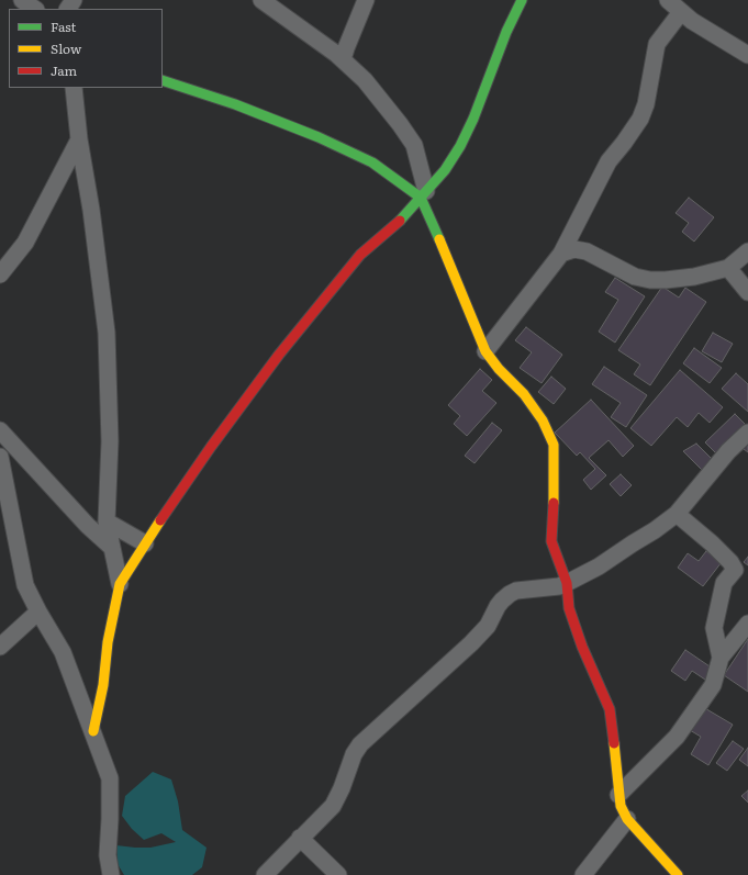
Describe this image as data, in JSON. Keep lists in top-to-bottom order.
{
  "legend": ["Fast", "Slow", "Jam"]
}
